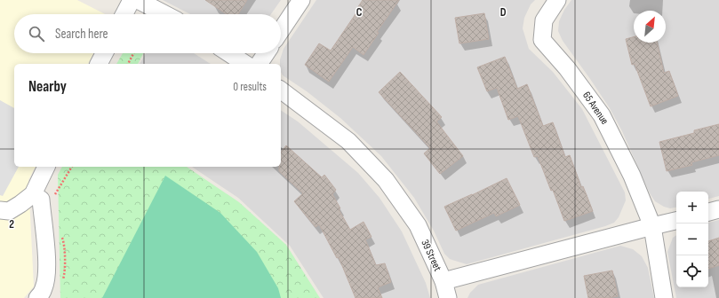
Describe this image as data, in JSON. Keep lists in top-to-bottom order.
{
  "streets": {
    "street": ["65 Avenue", "39 Street"]
  },
  "crossings": [
    ["65 Avenue", "39 Street"]
  ],
  "north": "top right",
  "page": {
    "search": "Search here",
    "heading": ["Nearby", "0 results"],
    "map_buttons": ["+", "−"]
  },
  "grid": {
    "columns": ["C", "D"],
    "rows": ["2"]
  }
}
